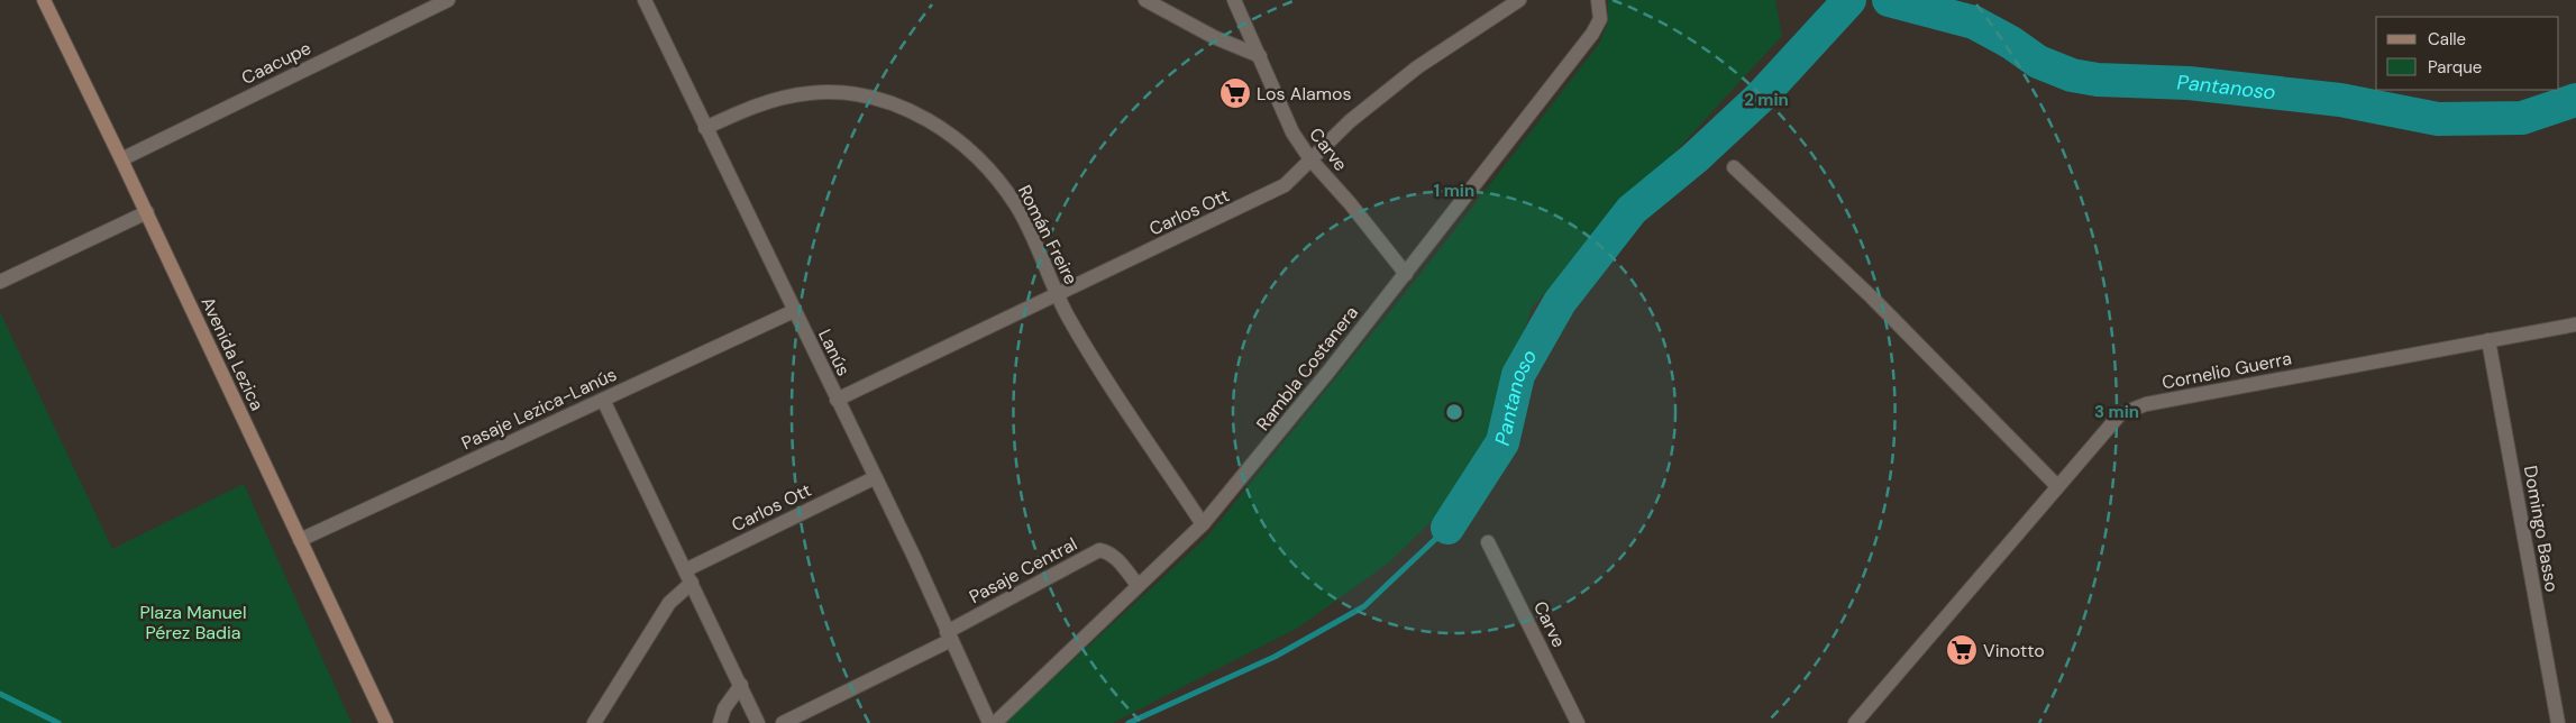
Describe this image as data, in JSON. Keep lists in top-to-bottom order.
{
  "streets": {
    "street": [
      "Caacupe",
      "Carve",
      "Carlos Ott",
      "Román Freire",
      "Lanús",
      "Avenida Lezica",
      "Rambla Costanera",
      "Cornelio Guerra",
      "Pasaje Lezica-Lanús",
      "Domingo Basso",
      "Pasaje Central"
    ]
  },
  "crossings": [
    ["Caacupe", "Avenida Lezica"],
    ["Carve", "Carlos Ott"],
    ["Carve", "Rambla Costanera"],
    ["Carlos Ott", "Román Freire"],
    ["Carlos Ott", "Lanús"],
    ["Román Freire", "Lanús"],
    ["Román Freire", "Rambla Costanera"],
    ["Lanús", "Pasaje Lezica-Lanús"],
    ["Lanús", "Pasaje Central"],
    ["Avenida Lezica", "Pasaje Lezica-Lanús"],
    ["Rambla Costanera", "Pasaje Central"],
    ["Cornelio Guerra", "Domingo Basso"]
  ],
  "water": ["Pantanoso"],
  "parks": ["Plaza Manuel Pérez Badia"],
  "places": {
    "supermarket": ["Los Alamos", "Vinotto"]
  },
  "legend": ["Calle", "Parque"],
  "rings": ["2 min", "1 min", "3 min"]
}
